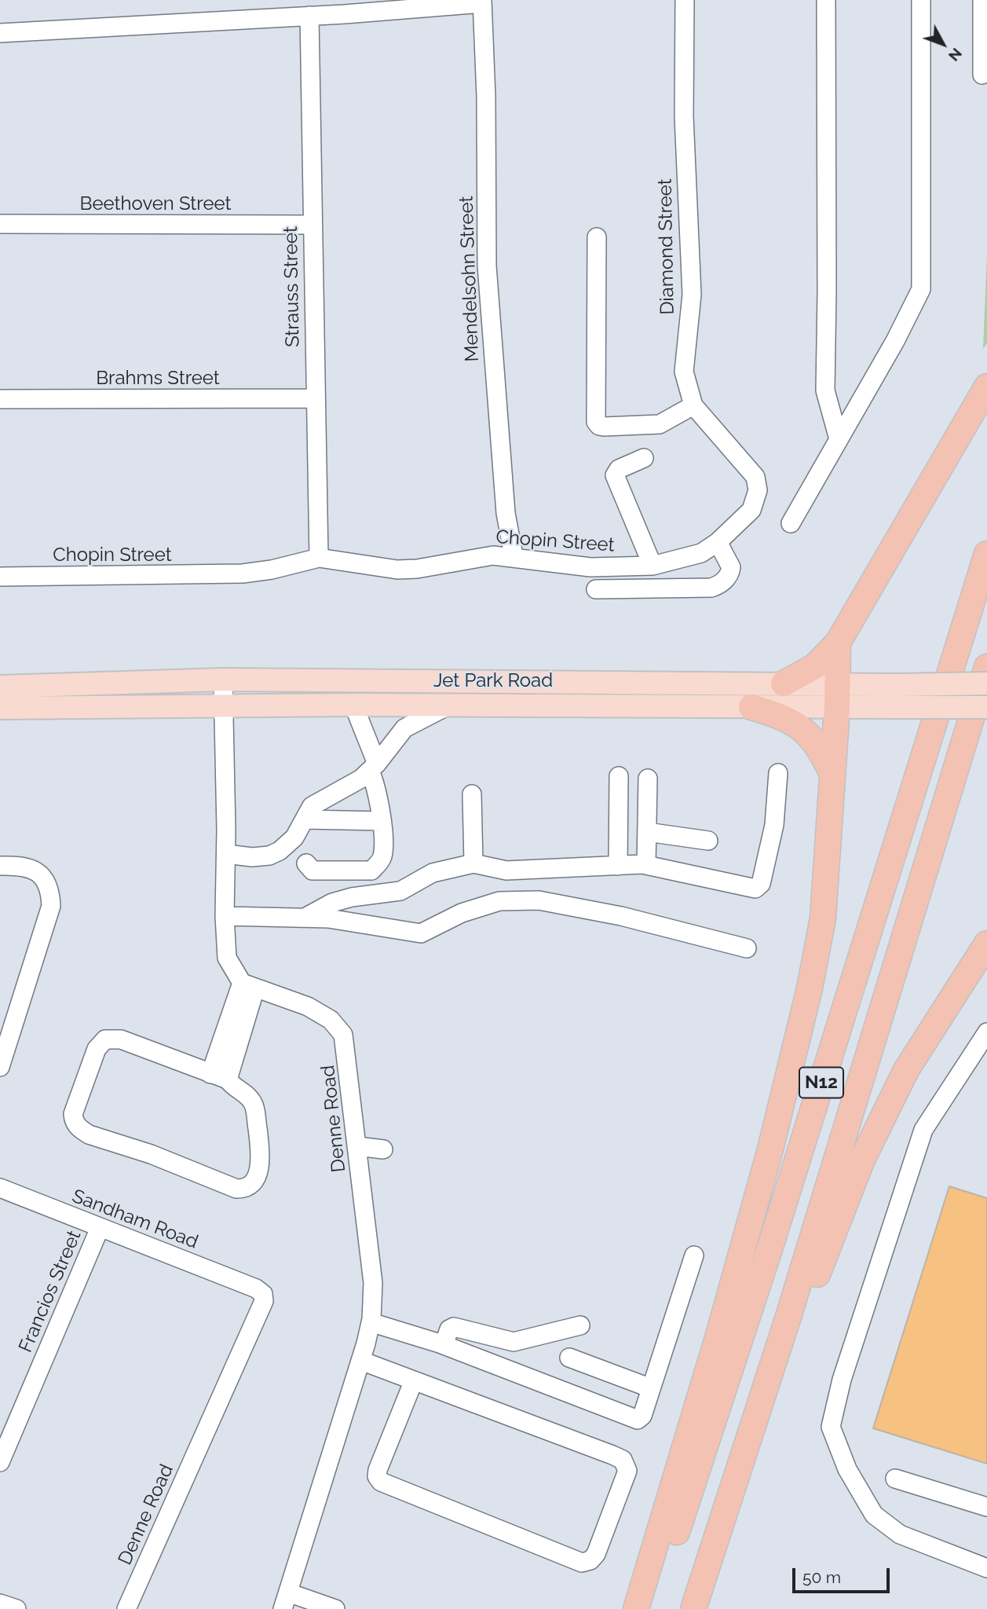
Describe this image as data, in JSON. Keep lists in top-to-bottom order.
{
  "streets": {
    "highway": ["N12"],
    "main road": ["Jet Park Road"],
    "street": [
      "Beethoven Street",
      "Diamond Street",
      "Mendelsohn Street",
      "Strauss Street",
      "Brahms Street",
      "Chopin Street",
      "Denne Road",
      "Sandham Road",
      "Francios Street"
    ]
  },
  "crossings": [
    ["Beethoven Street", "Strauss Street"],
    ["Diamond Street", "Chopin Street"],
    ["Mendelsohn Street", "Chopin Street"],
    ["Strauss Street", "Brahms Street"],
    ["Strauss Street", "Chopin Street"],
    ["Denne Road", "Sandham Road"],
    ["Sandham Road", "Francios Street"]
  ],
  "scale_bar": "50 m",
  "north": "bottom right"
}
